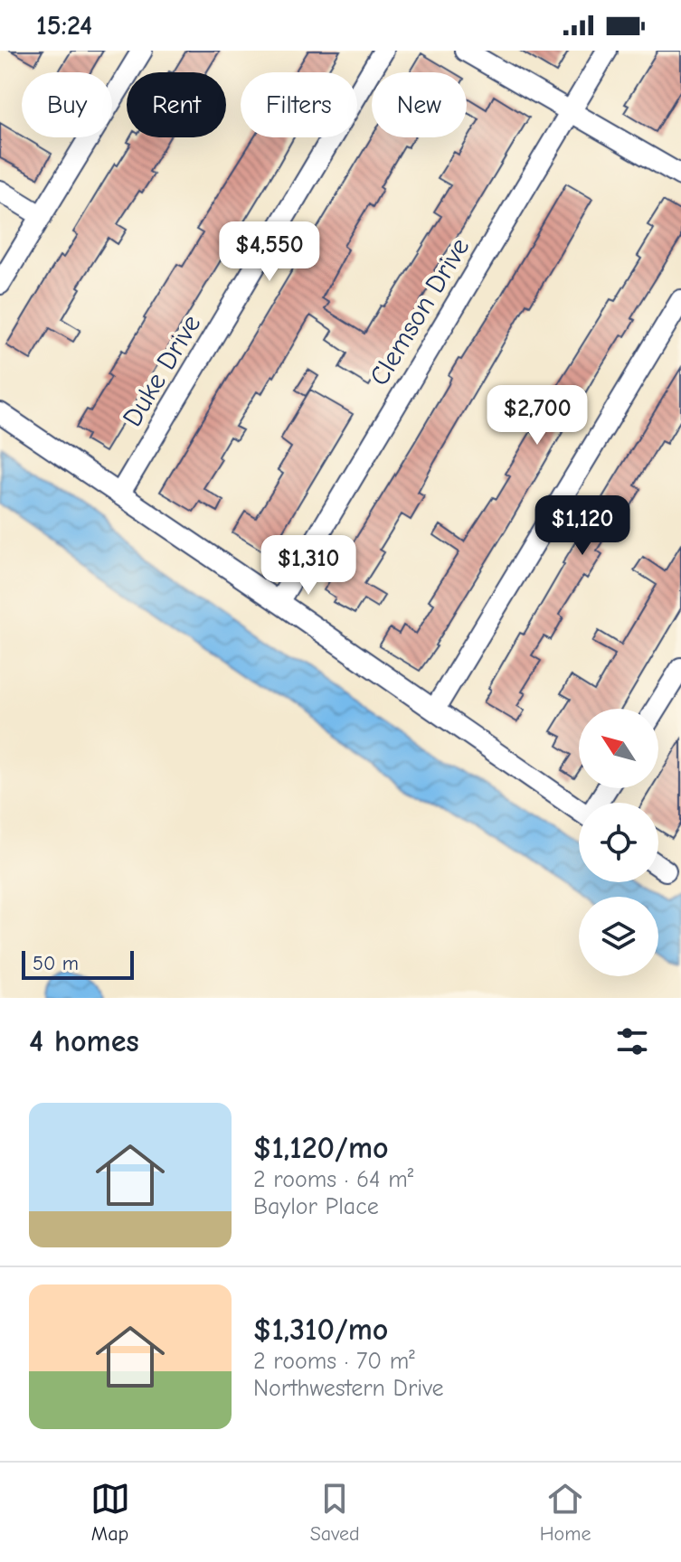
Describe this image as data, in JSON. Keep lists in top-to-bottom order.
{
  "streets": {
    "street": ["Clemson Drive", "Duke Drive"]
  },
  "scale_bar": "50 m",
  "north": "top left",
  "page": {
    "status": "15:24",
    "chip": [
      "Buy",
      "Rent",
      "Filters",
      "New"
    ],
    "price": [
      "$4,550",
      "$2,700",
      "$1,120",
      "$1,310"
    ],
    "scale": "50 m",
    "heading": "4 homes",
    "list": [
      {
        "name": "$1,120/mo",
        "note": "2 rooms · 64 m² · Baylor Place"
      },
      {
        "name": "$1,310/mo",
        "note": "2 rooms · 70 m² · Northwestern Drive"
      }
    ],
    "tabs": ["Map", "Saved", "Home"]
  }
}
